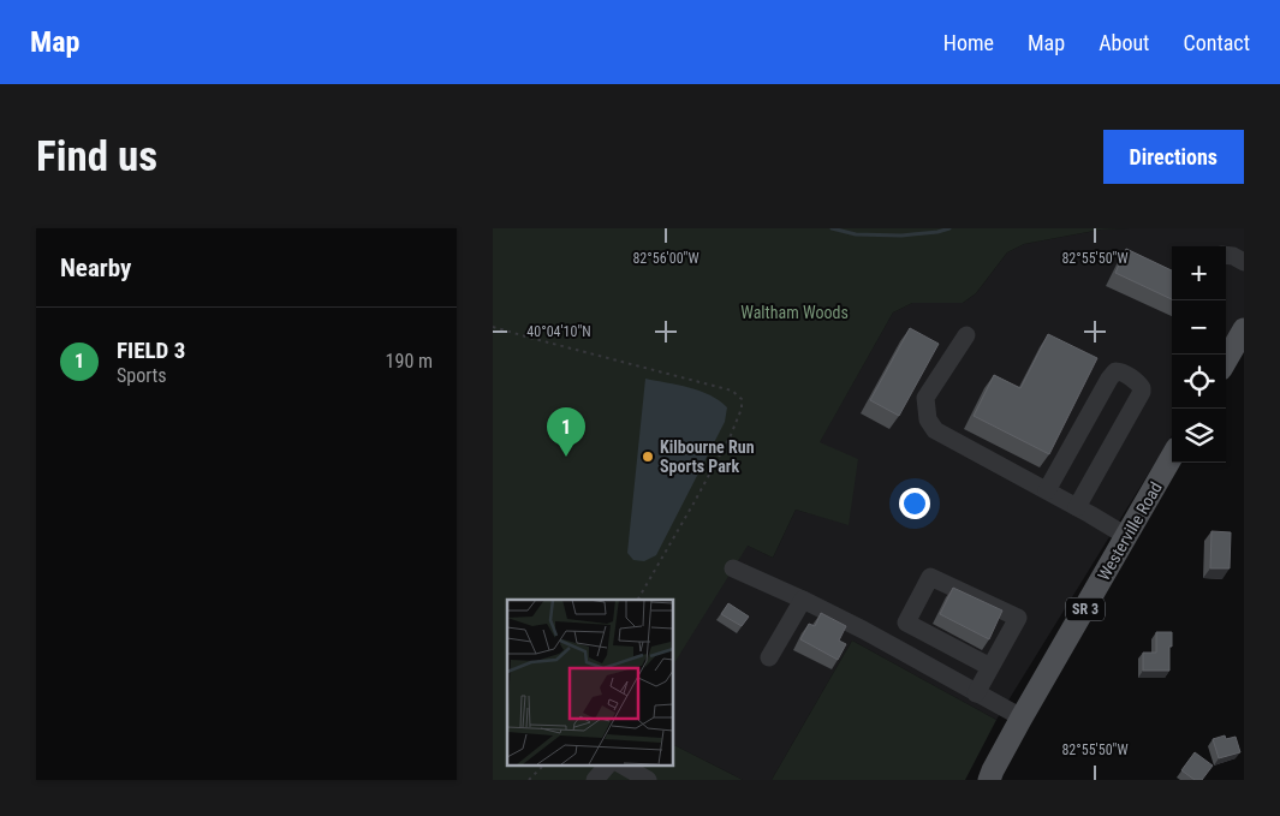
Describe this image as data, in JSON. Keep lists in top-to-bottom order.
{
  "streets": {
    "main road": ["Westerville Road", "SR 3"]
  },
  "parks": ["Waltham Woods"],
  "places": ["Kilbourne Run Sports Park"],
  "page": {
    "header": "Map",
    "nav": [
      "Home",
      "Map",
      "About",
      "Contact"
    ],
    "buttons": "Directions",
    "title": "Find us",
    "heading": "Nearby",
    "map_buttons": ["+", "−"],
    "list": [
      {
        "mark": "1",
        "name": "FIELD 3",
        "note": "Sports",
        "value": "190 m"
      }
    ],
    "pins": "1"
  },
  "coordinates": ["82°56'00\"W", "82°55'50\"W", "40°04'10\"N"]
}
